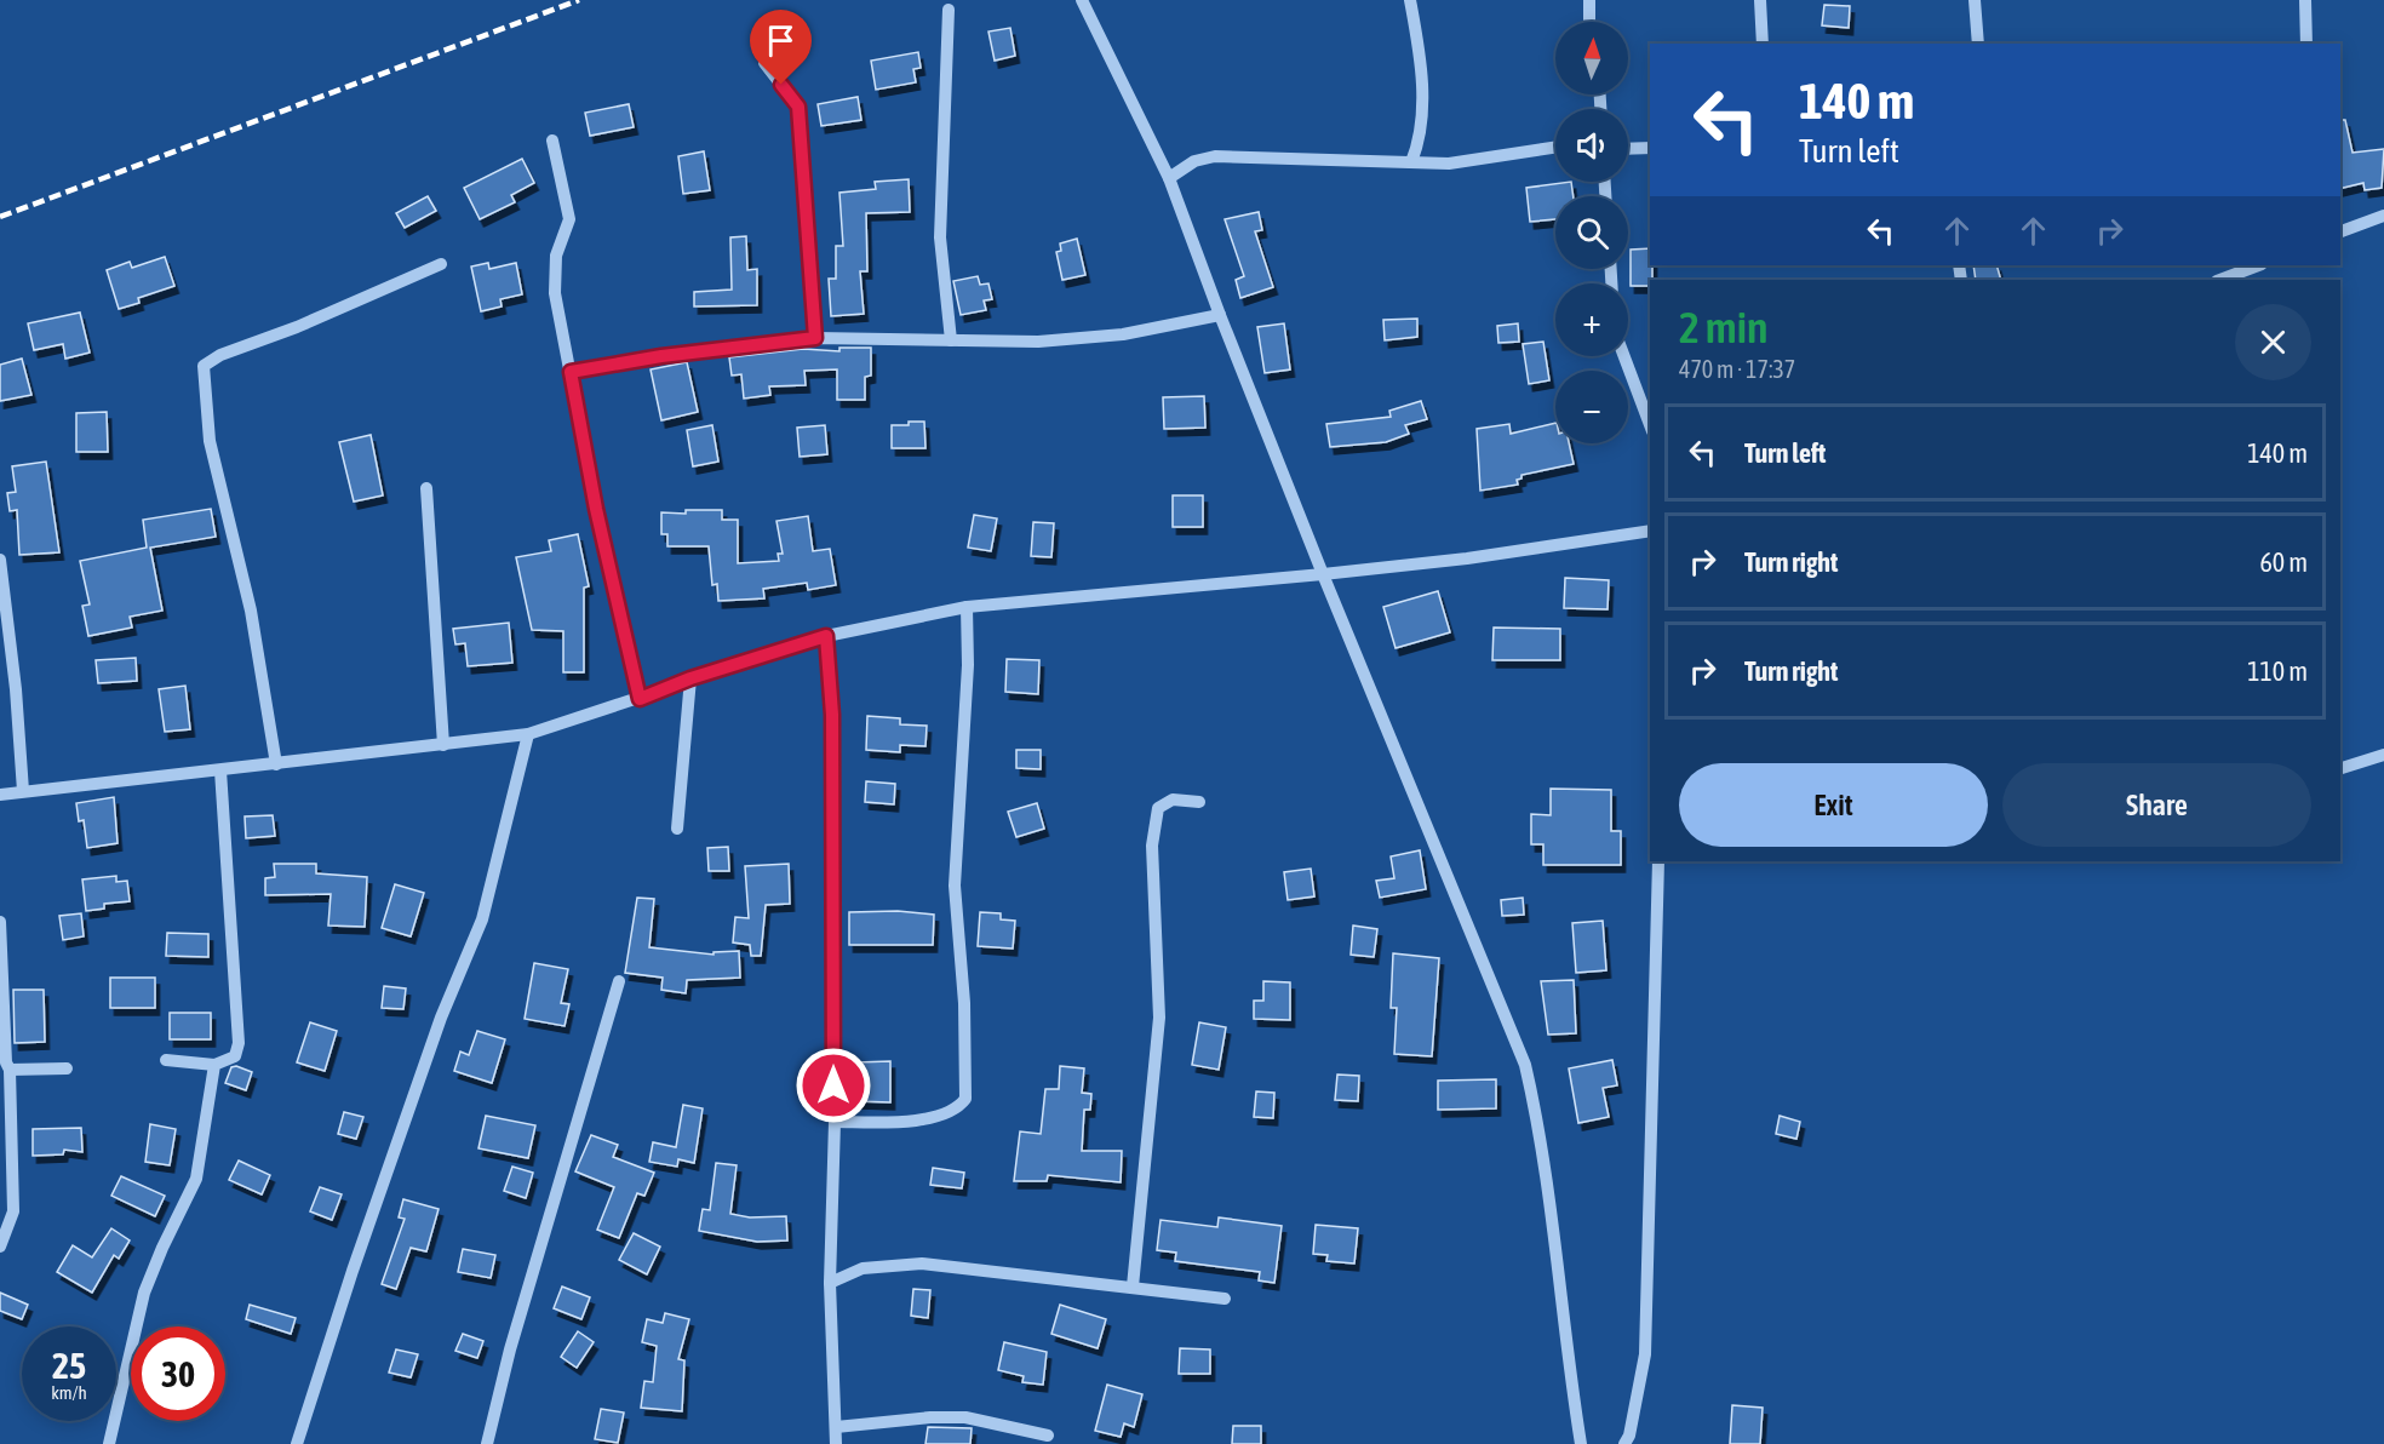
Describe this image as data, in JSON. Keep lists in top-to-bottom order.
{
  "north": "top",
  "page": {
    "map_buttons": ["+", "−"],
    "turn": ["140 m", "Turn left"],
    "heading": ["2 min", "470 m · 17:37"],
    "list": [
      {
        "name": "Turn left",
        "value": "140 m"
      },
      {
        "name": "Turn right",
        "value": "60 m"
      },
      {
        "name": "Turn right",
        "value": "110 m"
      }
    ],
    "buttons": ["Exit", "Share"],
    "speed": "25 km/h",
    "limit": "30"
  }
}
